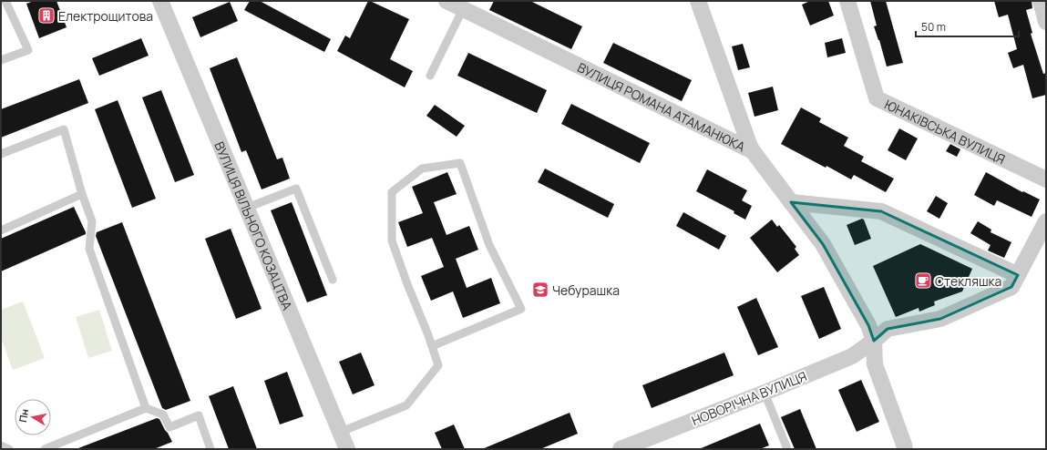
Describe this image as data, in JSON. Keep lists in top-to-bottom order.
{
  "streets": {
    "street": [
      "ВУЛИЦЯ РОМАНА АТАМАНЮКА",
      "ЮНАКІВСЬКА ВУЛИЦЯ",
      "ВУЛИЦЯ ВІЛЬНОГО КОЗАЦТВА",
      "НОВОРІЧНА ВУЛИЦЯ"
    ]
  },
  "crossings": [
    ["ВУЛИЦЯ РОМАНА АТАМАНЮКА", "НОВОРІЧНА ВУЛИЦЯ"]
  ],
  "places": {
    "building": ["Електрощитова"],
    "cafe": ["Стекляшка"],
    "school or university": ["Чебурашка"]
  },
  "scale_bar": "50 m",
  "north": "left"
}
